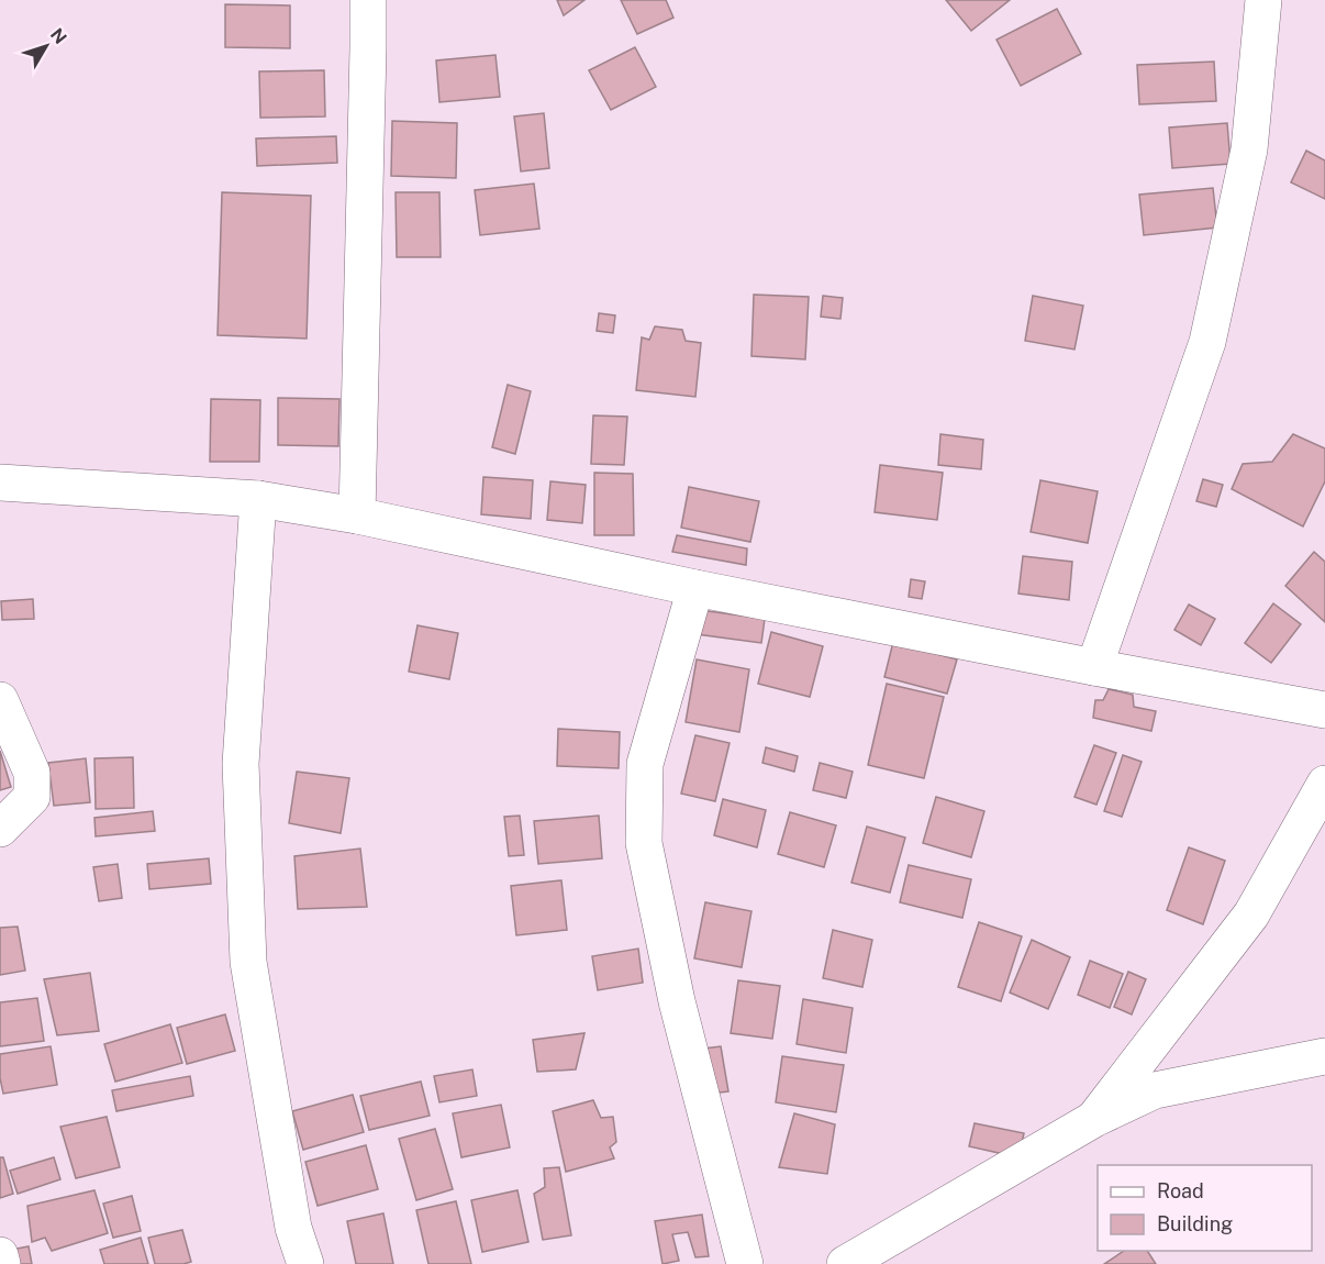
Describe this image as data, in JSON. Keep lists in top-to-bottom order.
{
  "legend": ["Road", "Building"],
  "north": "top right"
}
